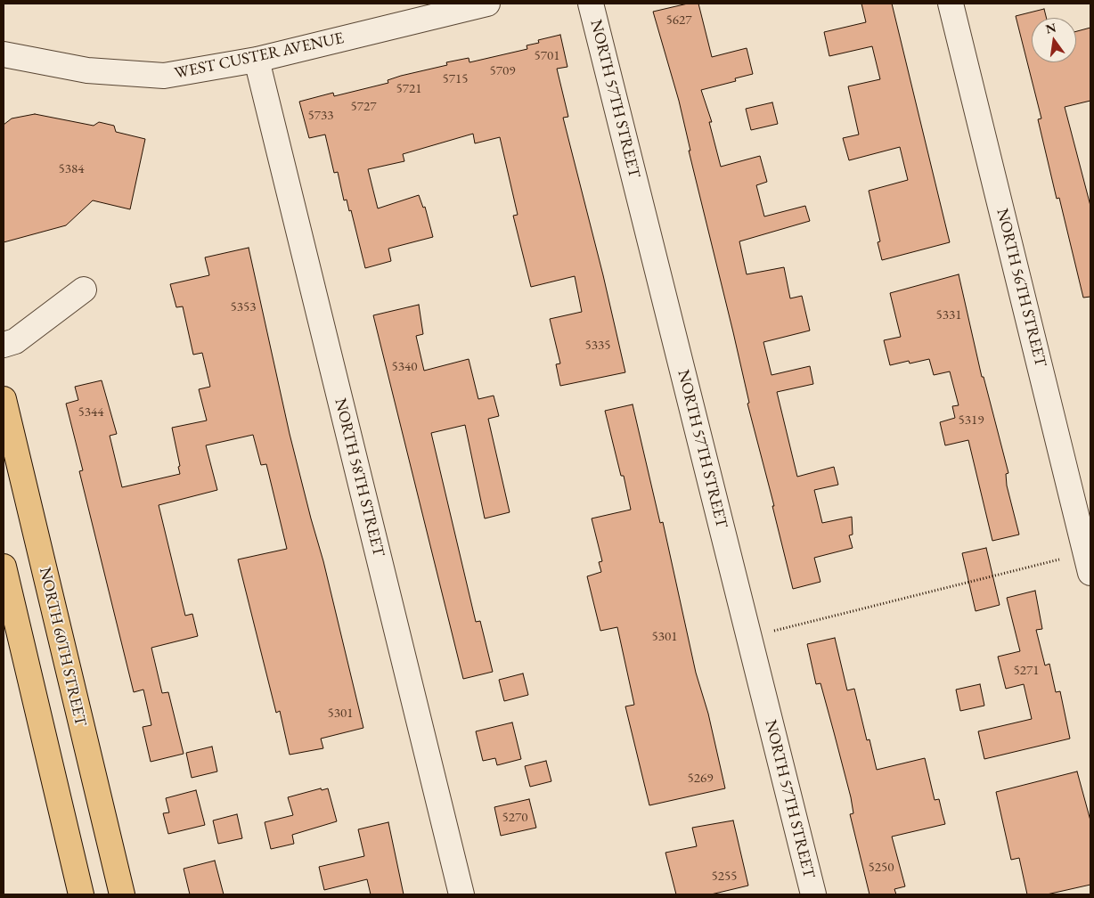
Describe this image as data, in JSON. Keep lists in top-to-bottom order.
{
  "streets": {
    "main road": ["NORTH 60TH STREET"],
    "street": [
      "WEST CUSTER AVENUE",
      "NORTH 57TH STREET",
      "NORTH 56TH STREET",
      "NORTH 58TH STREET"
    ]
  },
  "crossings": [
    ["WEST CUSTER AVENUE", "NORTH 58TH STREET"]
  ],
  "house_numbers": [
    "5627",
    "5701",
    "5709",
    "5715",
    "5721",
    "5727",
    "5733",
    "5384",
    "5353",
    "5331",
    "5335",
    "5340",
    "5344",
    "5319",
    "5301",
    "5271",
    "5301",
    "5269",
    "5270",
    "5250",
    "5255"
  ],
  "north": "top"
}
